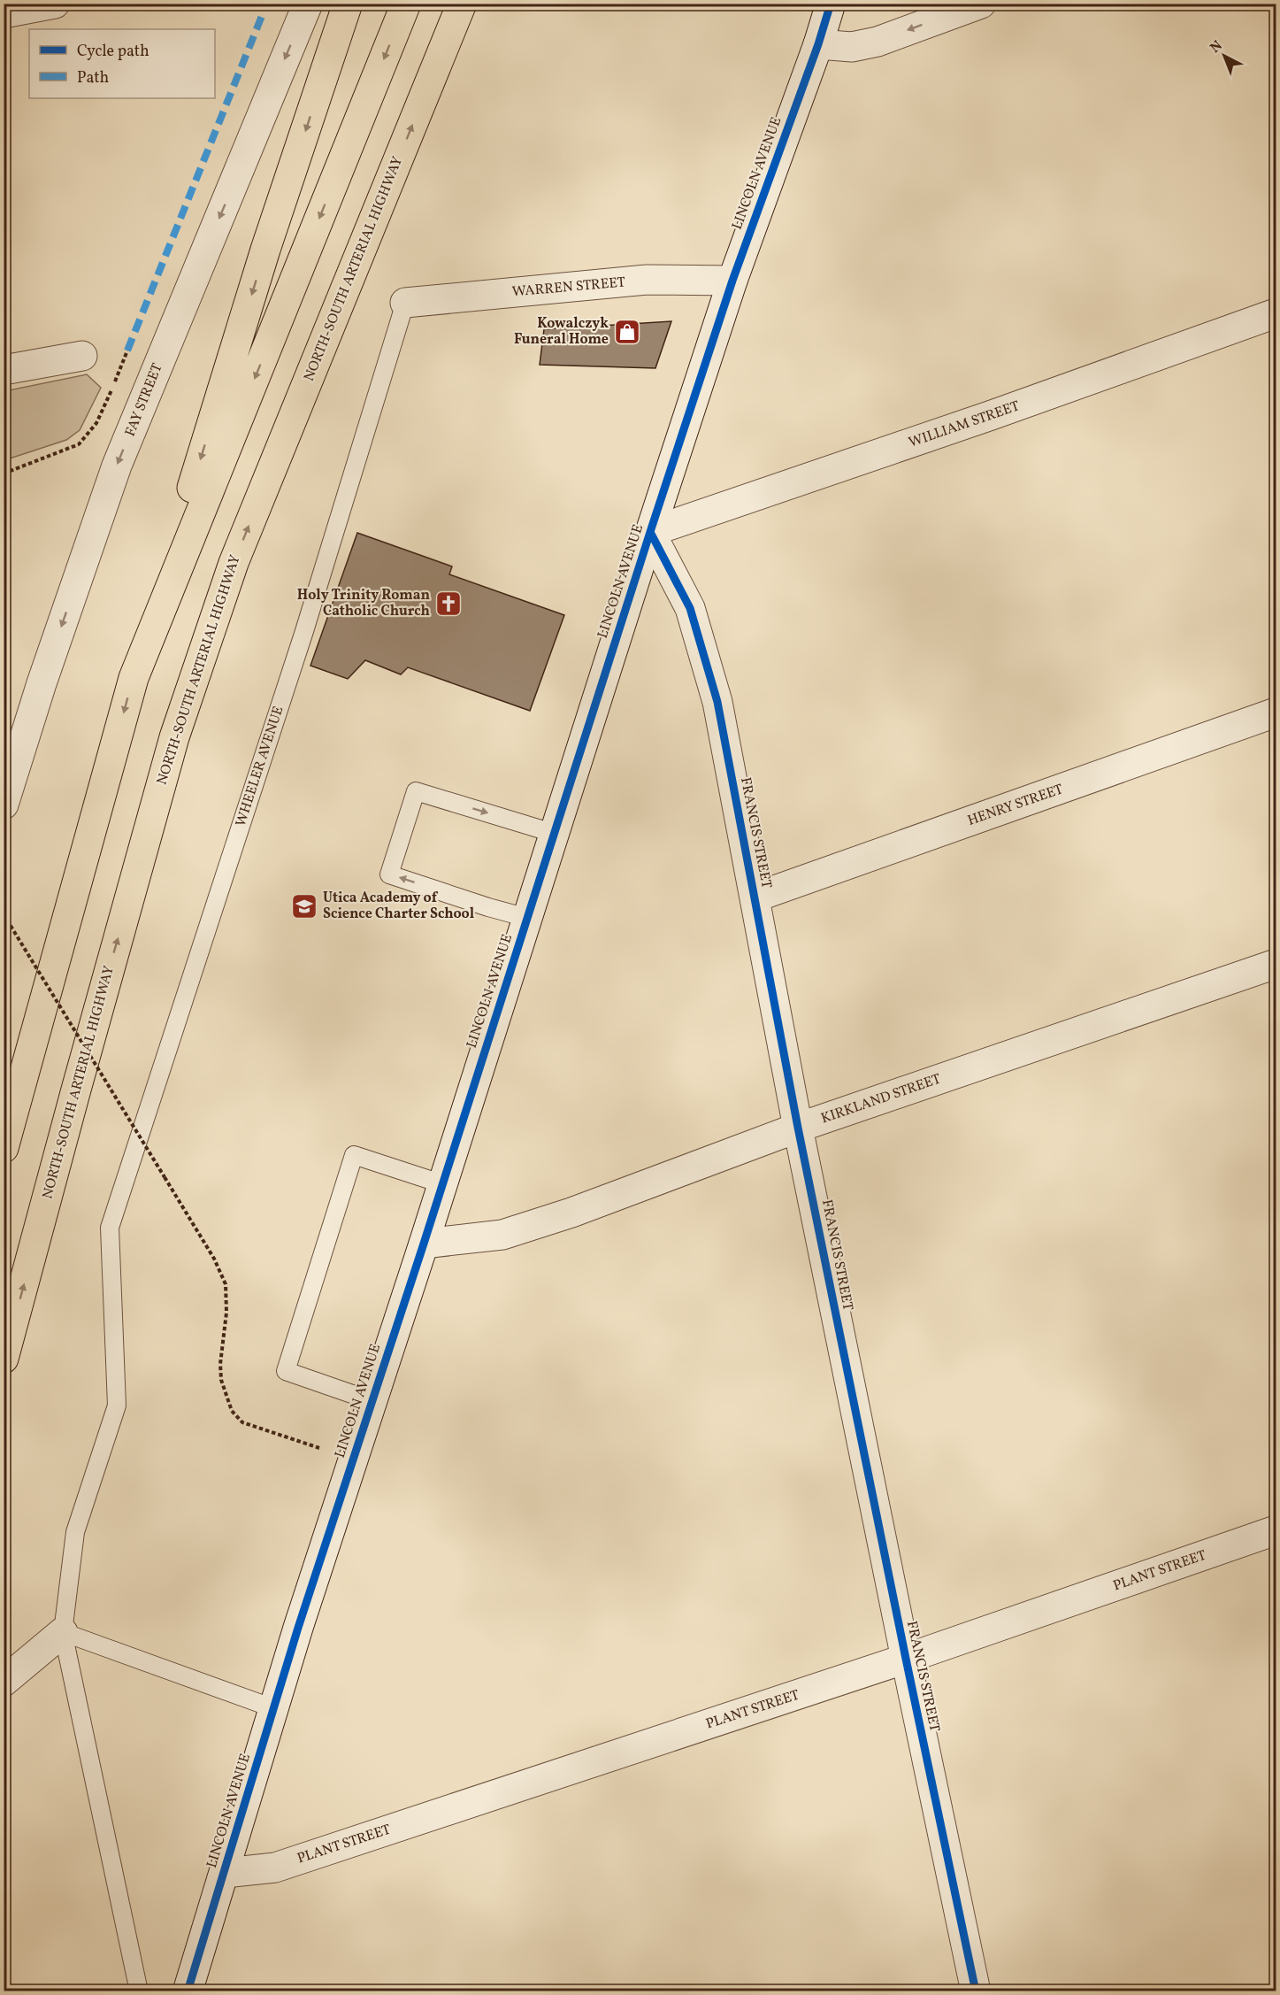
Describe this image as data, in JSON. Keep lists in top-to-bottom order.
{
  "streets": {
    "highway": ["NORTH-SOUTH ARTERIAL HIGHWAY"],
    "street": [
      "LINCOLN AVENUE",
      "WARREN STREET",
      "FAY STREET",
      "WILLIAM STREET",
      "HENRY STREET",
      "FRANCIS STREET",
      "KIRKLAND STREET",
      "PLANT STREET"
    ],
    "lane": ["WHEELER AVENUE"]
  },
  "crossings": [
    ["LINCOLN AVENUE", "WARREN STREET"],
    ["LINCOLN AVENUE", "WILLIAM STREET"],
    ["LINCOLN AVENUE", "FRANCIS STREET"],
    ["LINCOLN AVENUE", "KIRKLAND STREET"],
    ["LINCOLN AVENUE", "PLANT STREET"],
    ["WARREN STREET", "WHEELER AVENUE"],
    ["WILLIAM STREET", "FRANCIS STREET"],
    ["HENRY STREET", "FRANCIS STREET"],
    ["FRANCIS STREET", "KIRKLAND STREET"],
    ["FRANCIS STREET", "PLANT STREET"]
  ],
  "one_way": ["FAY STREET"],
  "places": {
    "shop": ["Kowalczyk Funeral Home"],
    "church": ["Holy Trinity Roman Catholic Church"],
    "school or university": ["Utica Academy of Science Charter School"]
  },
  "legend": ["Cycle path", "Path"],
  "north": "top left"
}
